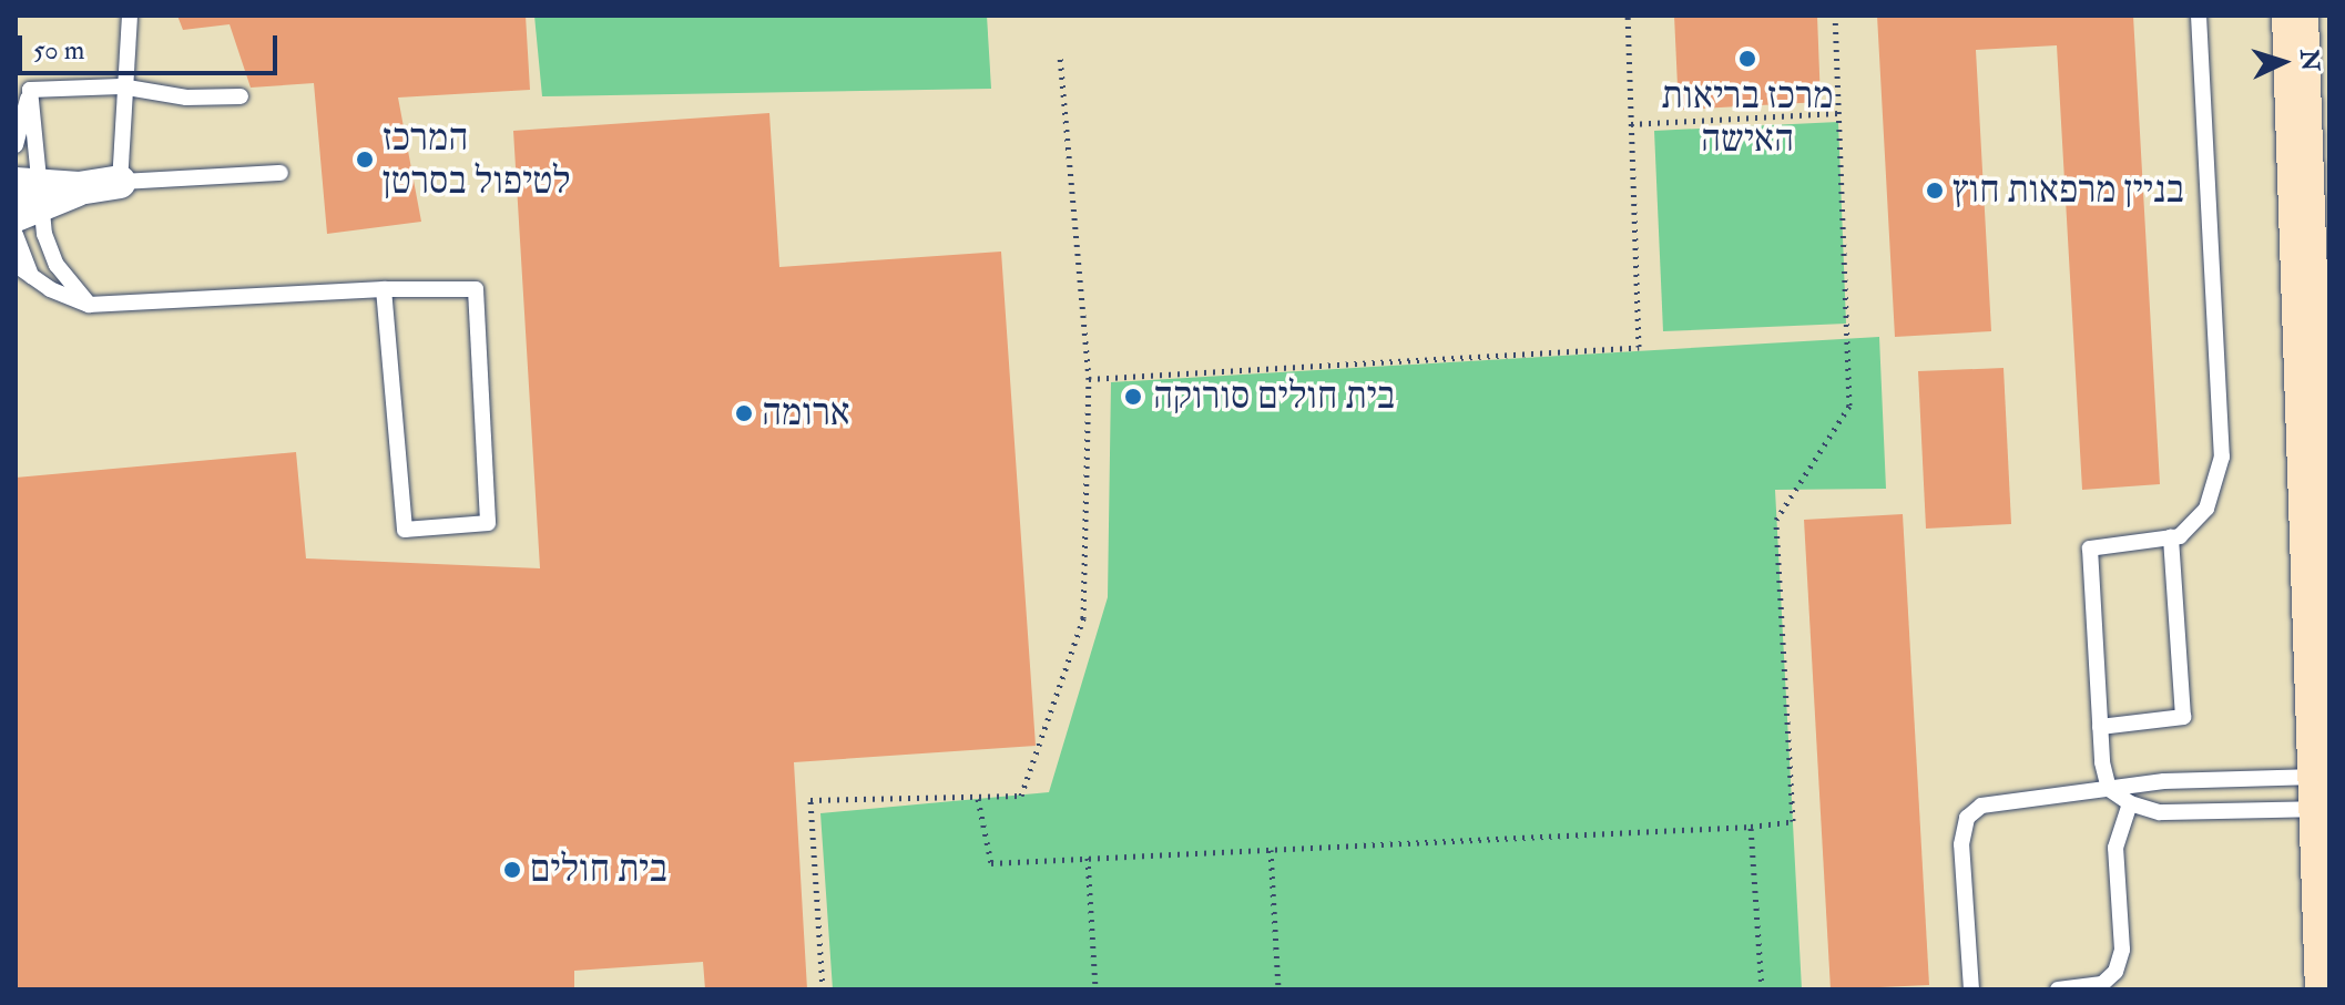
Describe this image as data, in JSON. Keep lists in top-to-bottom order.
{
  "places": [
    "מרכז בריאות האישה",
    "המרכז לטיפול בסרטן",
    "בניין מרפאות חוץ",
    "בית חולים סורוקה",
    "ארומה",
    "בית חולים"
  ],
  "scale_bar": "50 m",
  "north": "right"
}
